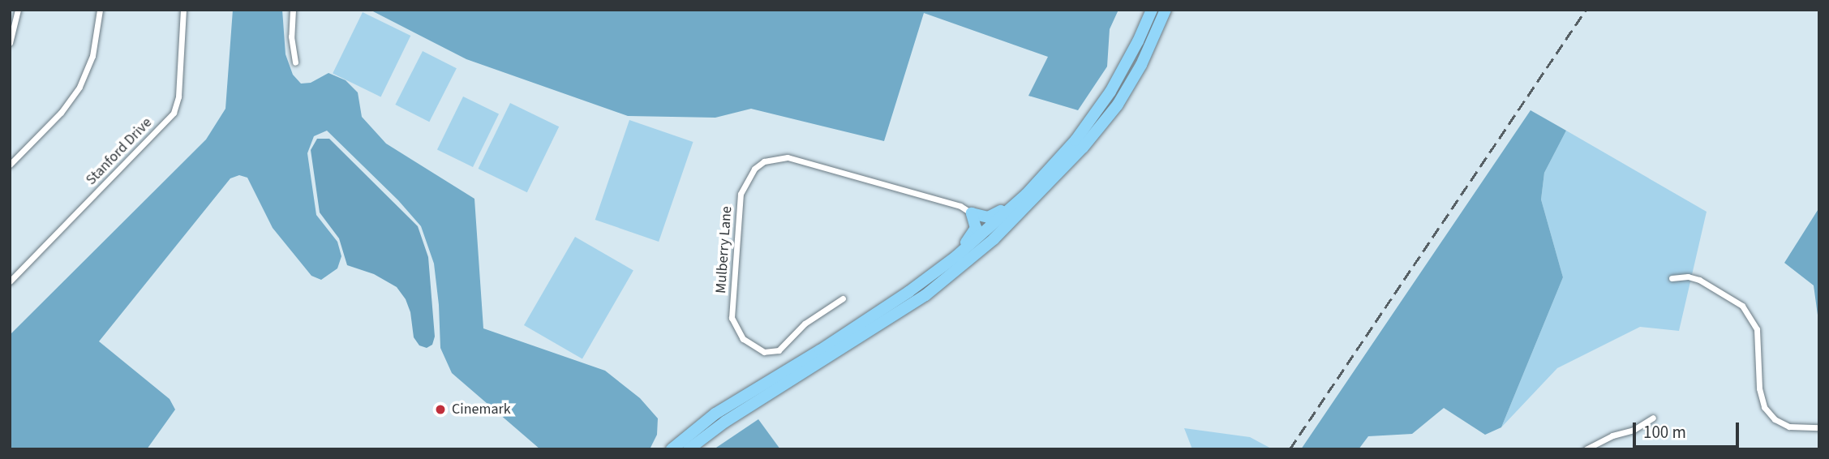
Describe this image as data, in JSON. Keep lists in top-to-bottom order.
{
  "streets": {
    "street": ["Stanford Drive", "Mulberry Lane"]
  },
  "places": ["Cinemark"],
  "scale_bar": "100 m"
}
